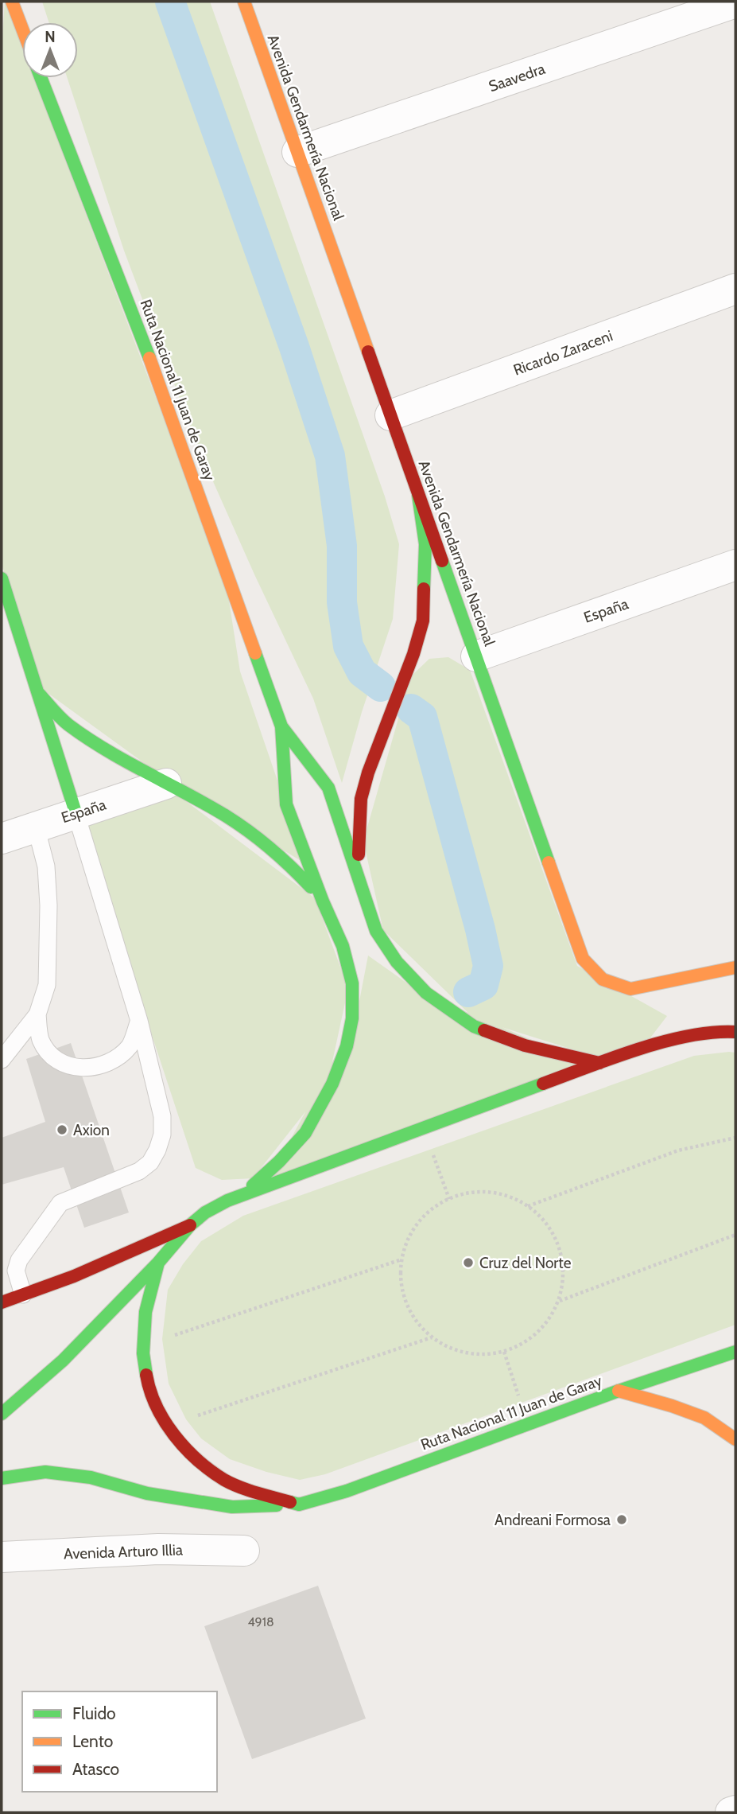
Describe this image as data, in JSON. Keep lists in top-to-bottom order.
{
  "streets": {
    "main road": ["Avenida Gendarmería Nacional", "Ruta Nacional 11 Juan de Garay"],
    "street": [
      "Saavedra",
      "Ricardo Zaraceni",
      "España",
      "Avenida Arturo Illia"
    ]
  },
  "crossings": [
    ["Saavedra", "Avenida Gendarmería Nacional"],
    ["Avenida Gendarmería Nacional", "Ricardo Zaraceni"],
    ["Avenida Gendarmería Nacional", "España"]
  ],
  "places": ["Axion", "Cruz del Norte", "Andreani Formosa"],
  "house_numbers": ["4918"],
  "legend": ["Fluido", "Lento", "Atasco"],
  "north": "top"
}
